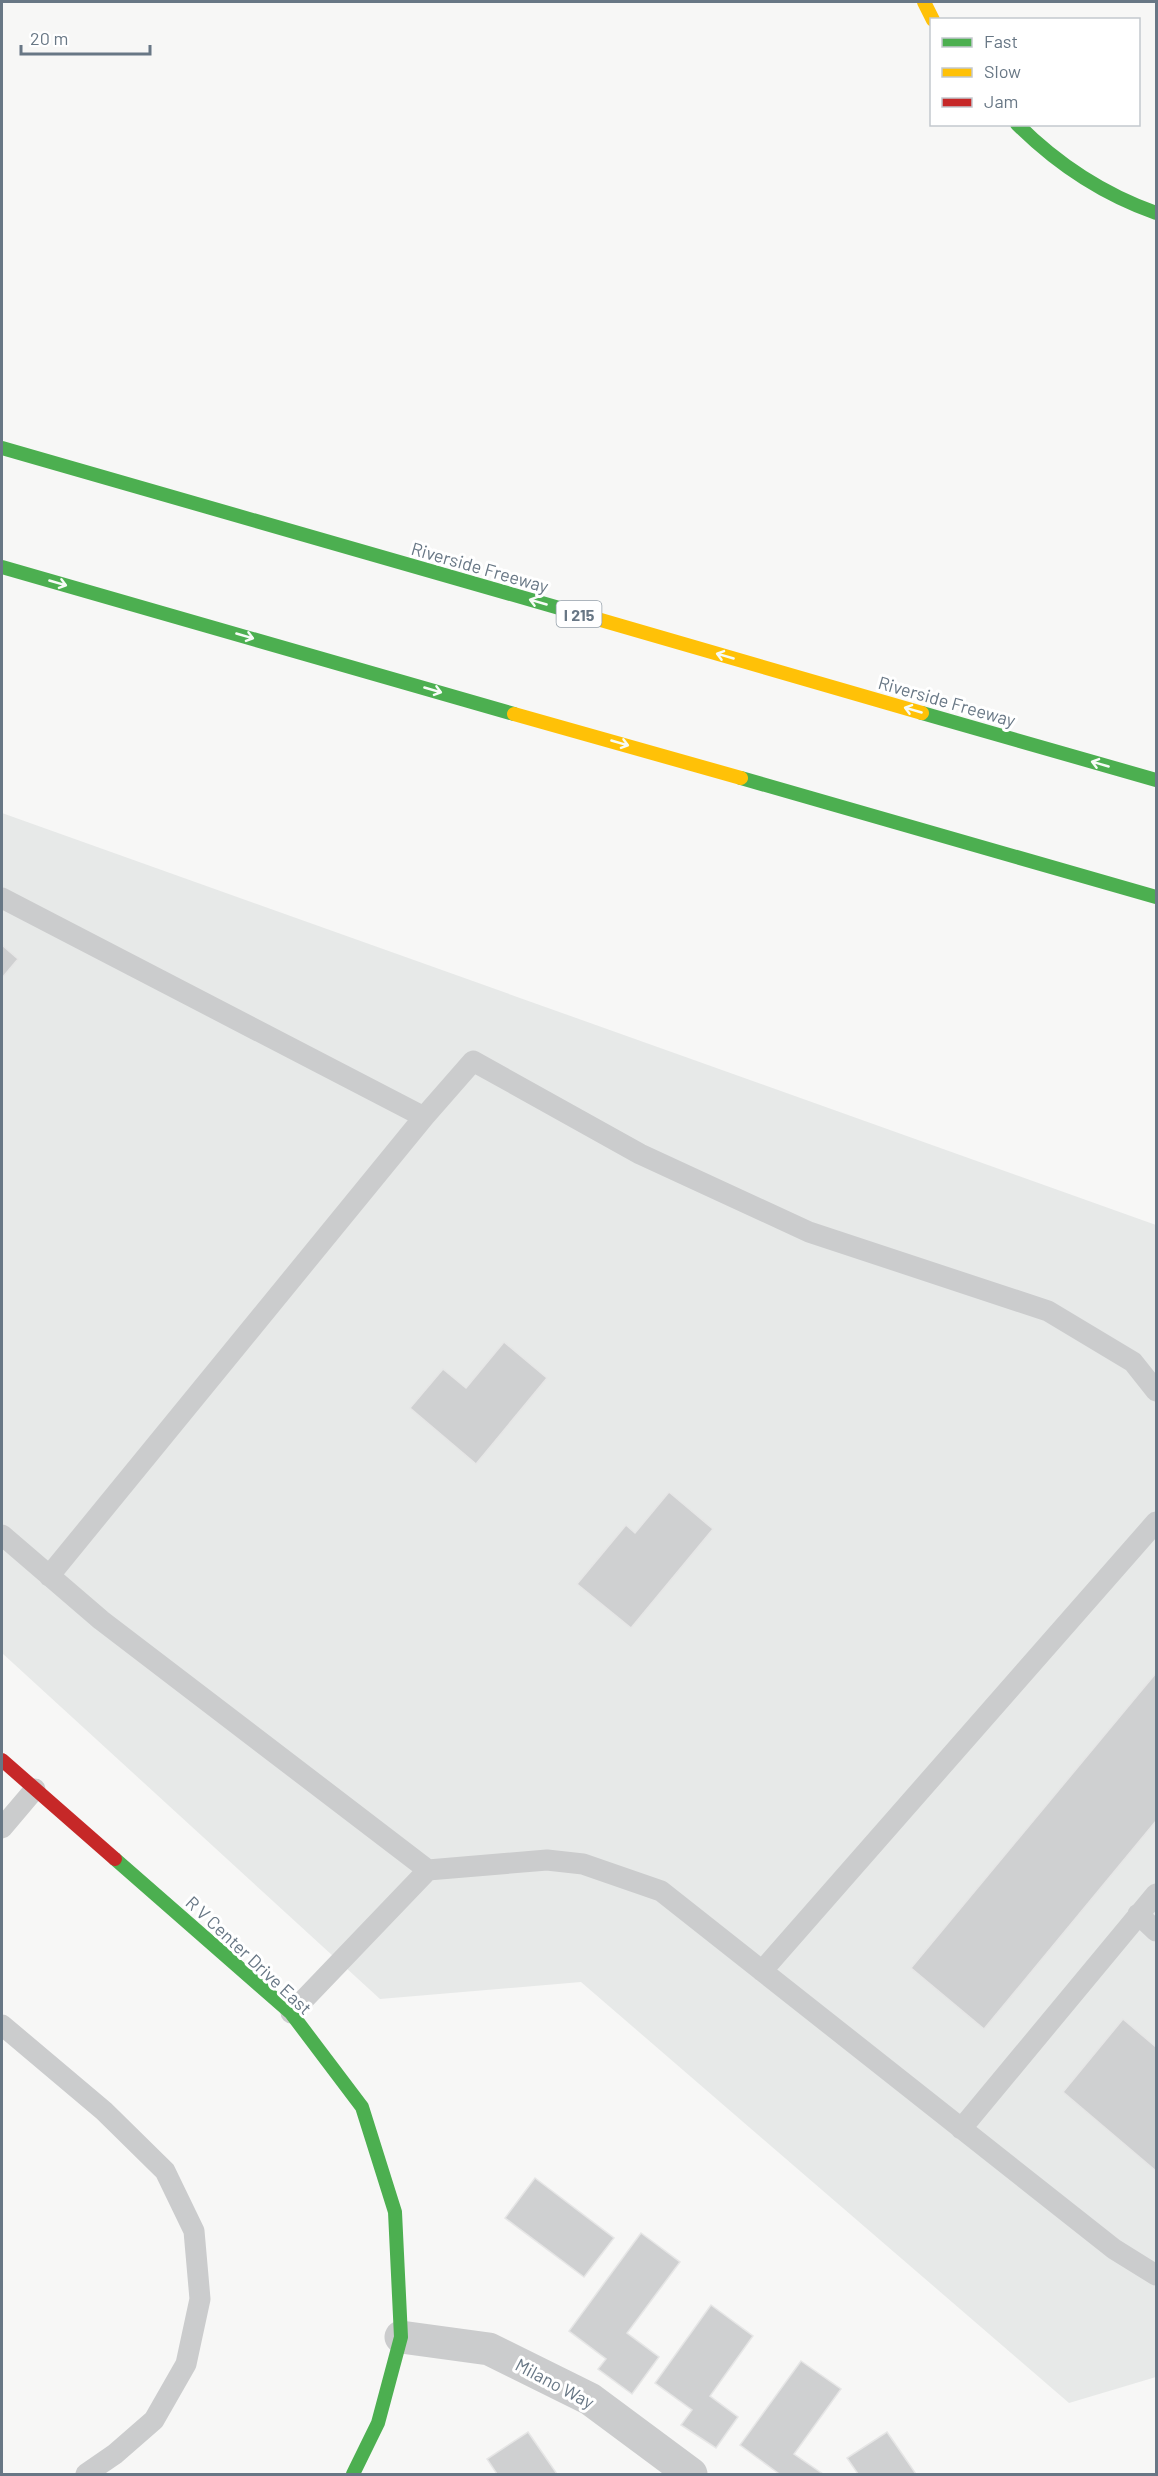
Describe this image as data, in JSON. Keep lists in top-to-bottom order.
{
  "streets": {
    "main road": ["Riverside Freeway", "I 215", "R V Center Drive East"],
    "street": ["Milano Way"]
  },
  "crossings": [
    ["R V Center Drive East", "Milano Way"]
  ],
  "legend": ["Fast", "Slow", "Jam"],
  "scale_bar": "20 m"
}
